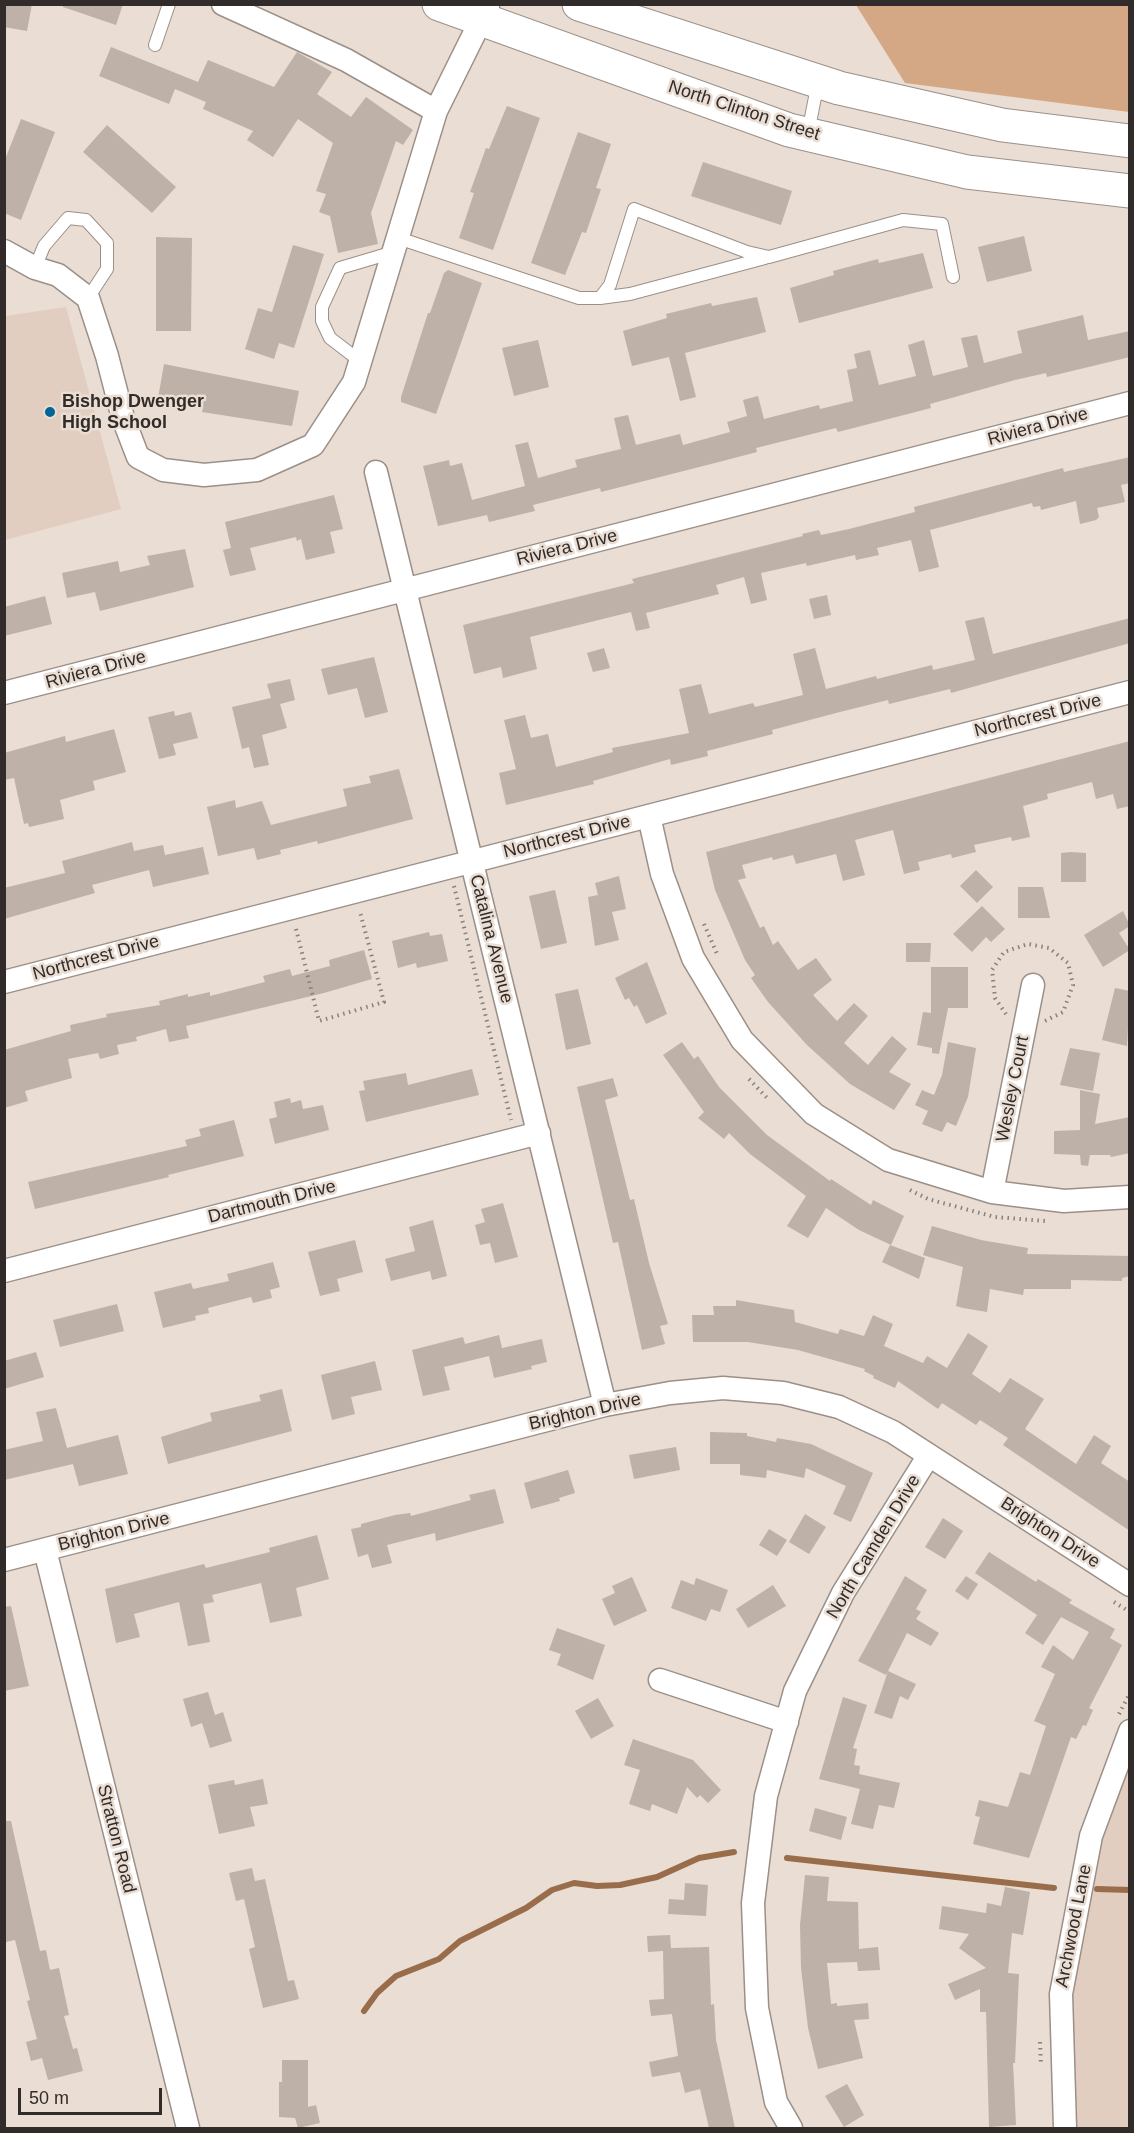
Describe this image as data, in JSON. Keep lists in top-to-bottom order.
{
  "streets": {
    "main road": ["North Clinton Street"],
    "street": [
      "Riviera Drive",
      "Northcrest Drive",
      "Catalina Avenue",
      "Wesley Court",
      "Dartmouth Drive",
      "Brighton Drive",
      "North Camden Drive",
      "Stratton Road",
      "Archwood Lane"
    ]
  },
  "crossings": [
    ["Riviera Drive", "Catalina Avenue"],
    ["Northcrest Drive", "Catalina Avenue"],
    ["Catalina Avenue", "Dartmouth Drive"],
    ["Catalina Avenue", "Brighton Drive"],
    ["Brighton Drive", "North Camden Drive"],
    ["Brighton Drive", "Stratton Road"]
  ],
  "places": ["Bishop Dwenger High School"],
  "scale_bar": "50 m"
}
